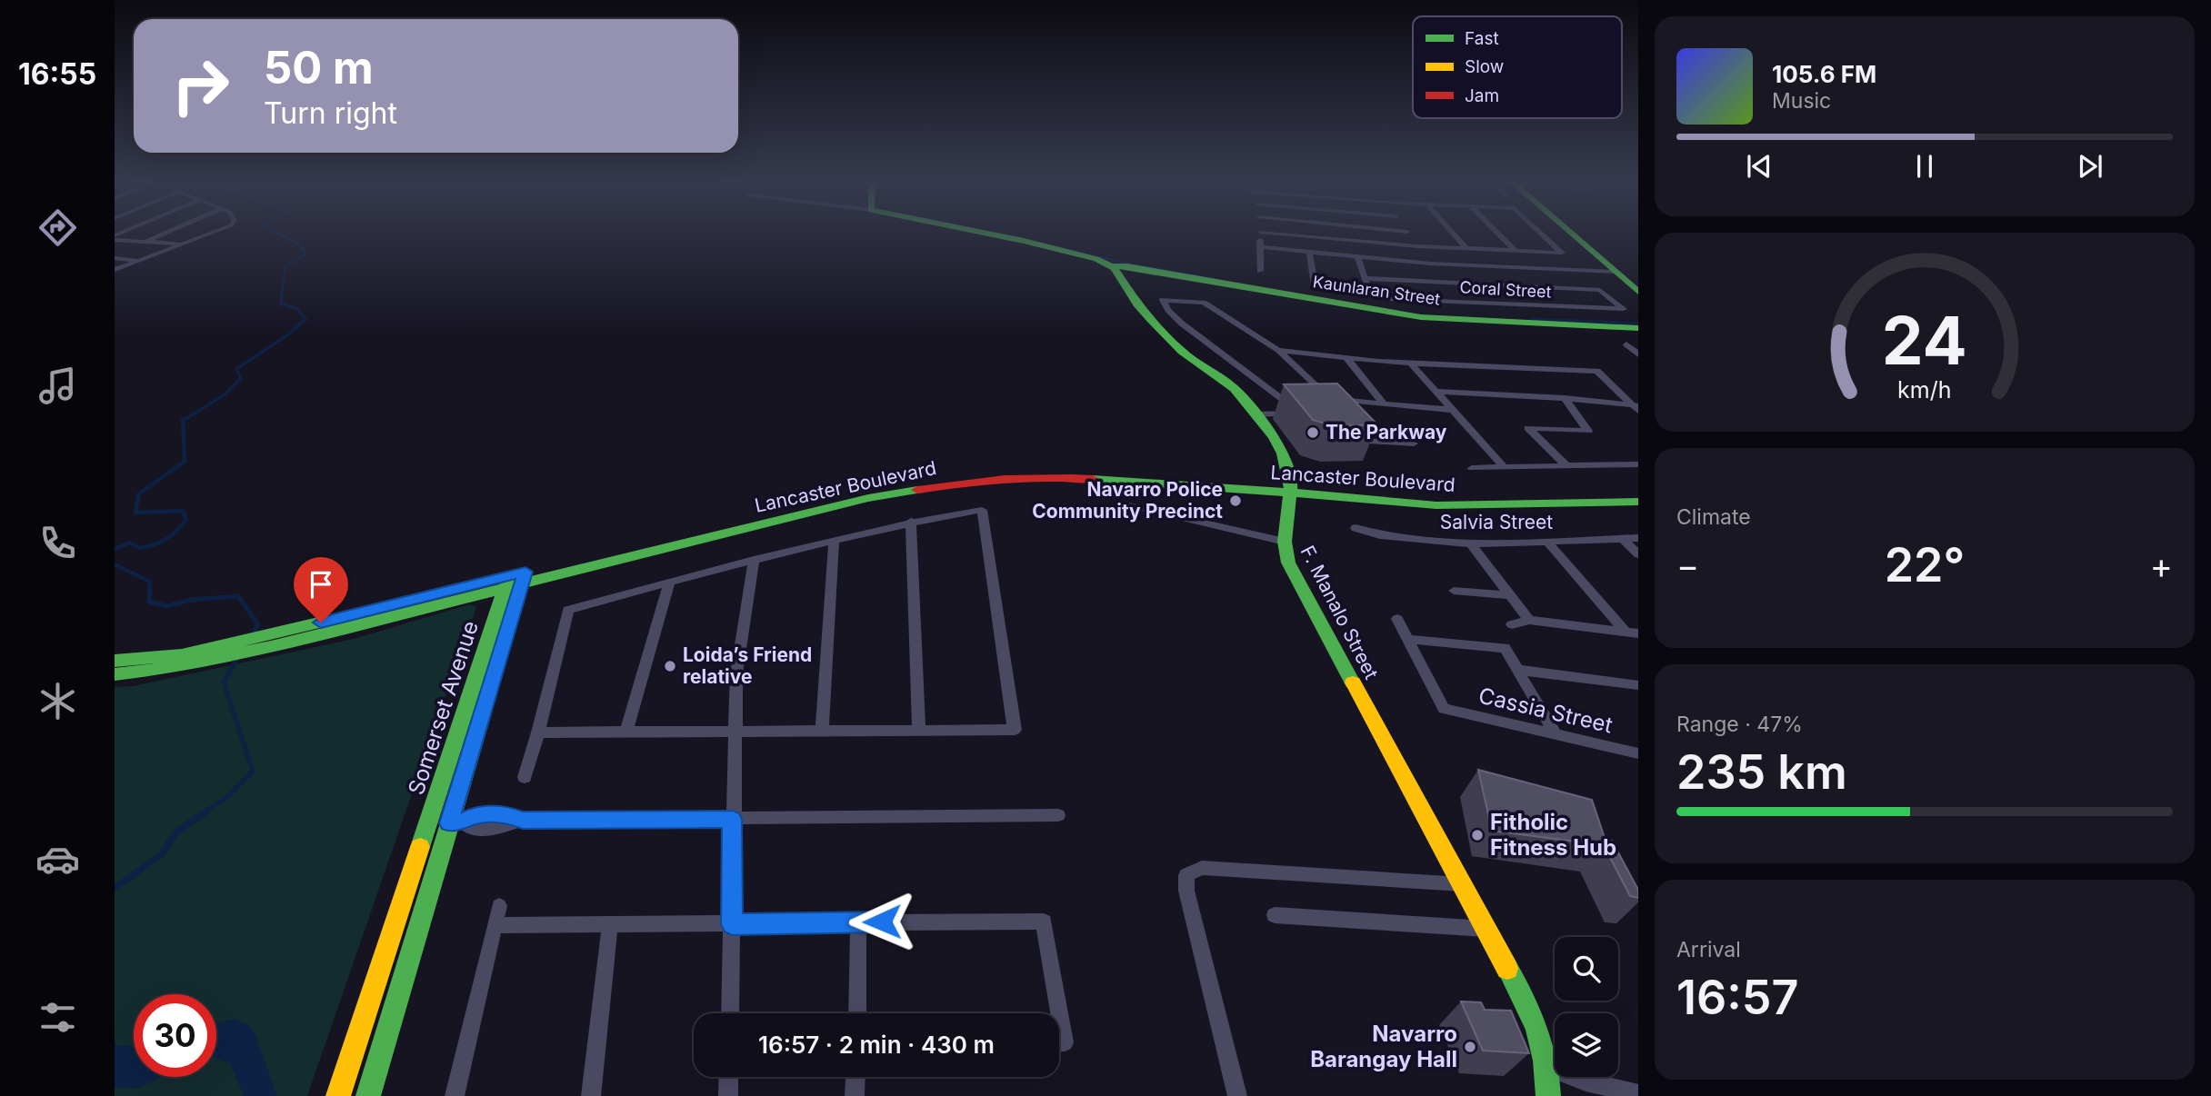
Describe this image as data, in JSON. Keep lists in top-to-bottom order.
{
  "streets": {
    "street": [
      "Coral Street",
      "Kaunlaran Street",
      "Lancaster Boulevard",
      "Salvia Street",
      "F. Manalo Street",
      "Somerset Avenue",
      "Cassia Street"
    ]
  },
  "crossings": [
    ["Kaunlaran Street", "F. Manalo Street"],
    ["Lancaster Boulevard", "F. Manalo Street"],
    ["Lancaster Boulevard", "Somerset Avenue"]
  ],
  "places": [
    "The Parkway",
    "Navarro Police Community Precinct",
    "Loida’s Friend relative",
    "Fitholic Fitness Hub",
    "Navarro Barangay Hall"
  ],
  "legend": ["Fast", "Slow", "Jam"],
  "page": {
    "tabs": "16:55",
    "turn": ["50 m", "Turn right"],
    "song": ["105.6 FM", "Music"],
    "tile": [
      "Climate",
      ["Range · 47%", "235 km"],
      ["Arrival", "16:57"]
    ],
    "heat": ["−", "22°", "+"],
    "limit": "30",
    "trip": "16:57 · 2 min · 430 m",
    "gauge": ["24", "km/h"]
  }
}
